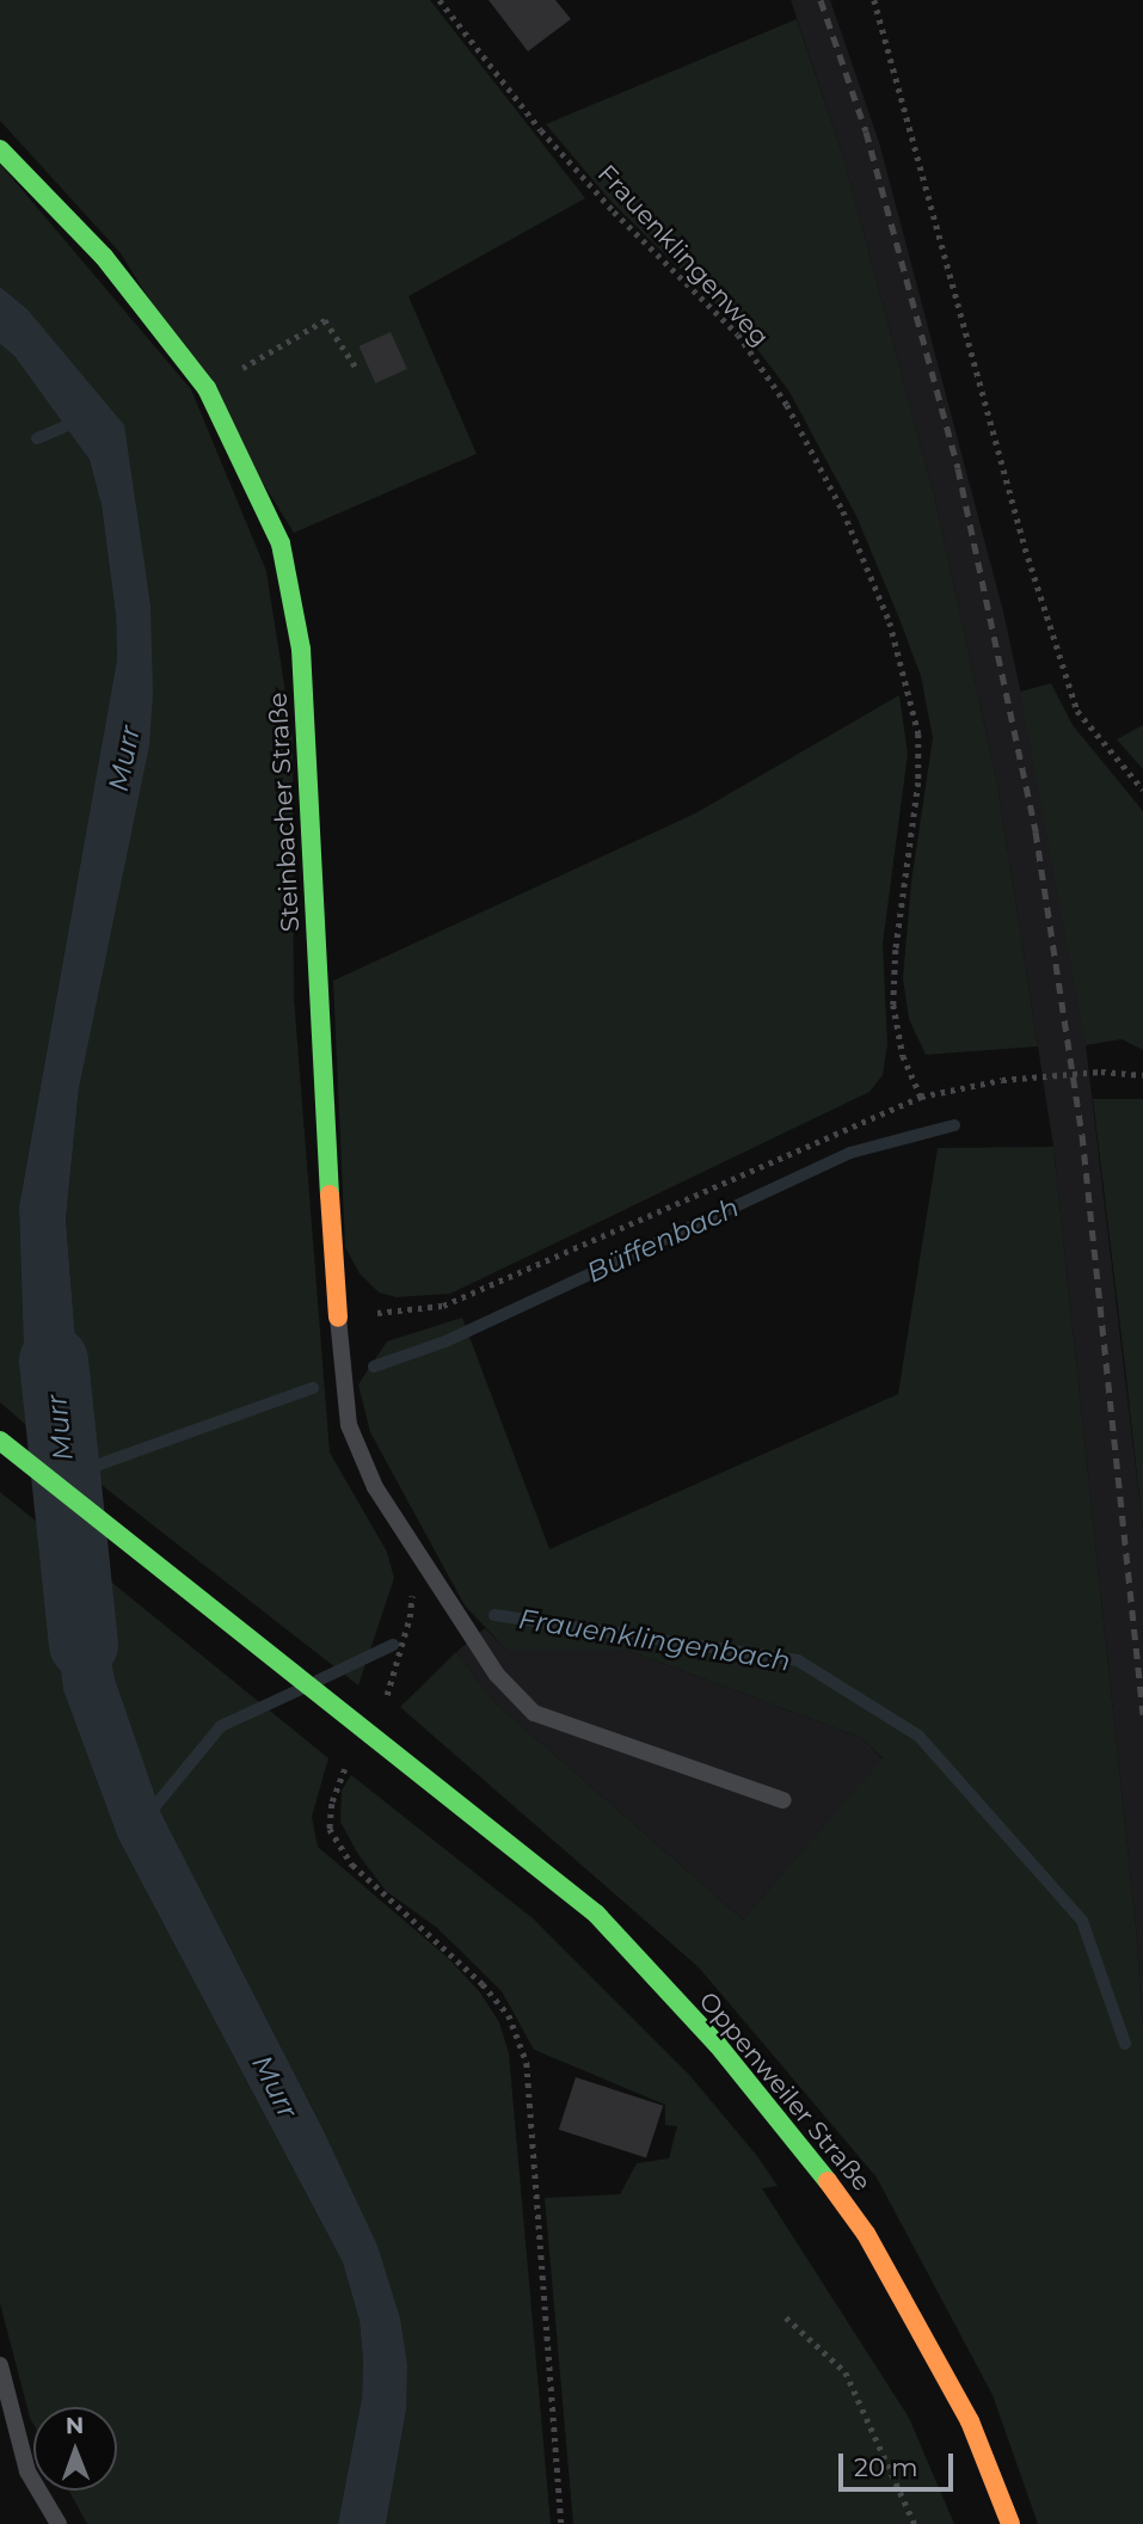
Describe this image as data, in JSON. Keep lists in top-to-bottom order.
{
  "streets": {
    "street": ["Steinbacher Straße", "Oppenweiler Straße"],
    "path": ["Frauenklingenweg"]
  },
  "water": ["Murr", "Büffenbach", "Frauenklingenbach"],
  "scale_bar": "20 m",
  "north": "top"
}
